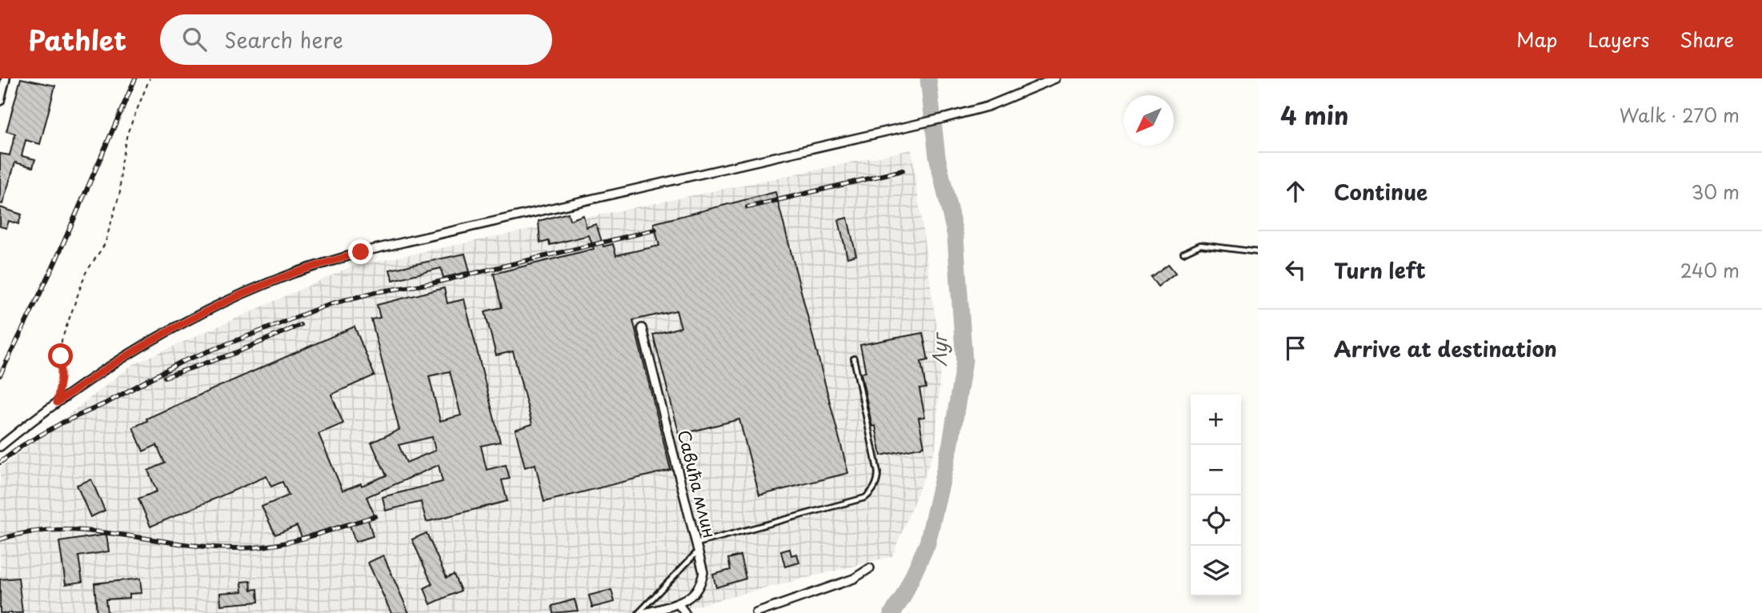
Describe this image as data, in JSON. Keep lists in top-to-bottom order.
{
  "streets": {
    "street": ["Савића млин"]
  },
  "water": ["Луг"],
  "north": "bottom left",
  "page": {
    "header": "Pathlet",
    "search": "Search here",
    "nav": ["Map", "Layers", "Share"],
    "heading": ["4 min", "Walk · 270 m"],
    "list": [
      ["Continue", "30 m"],
      ["Turn left", "240 m"],
      "Arrive at destination"
    ],
    "map_buttons": ["+", "−"]
  }
}
